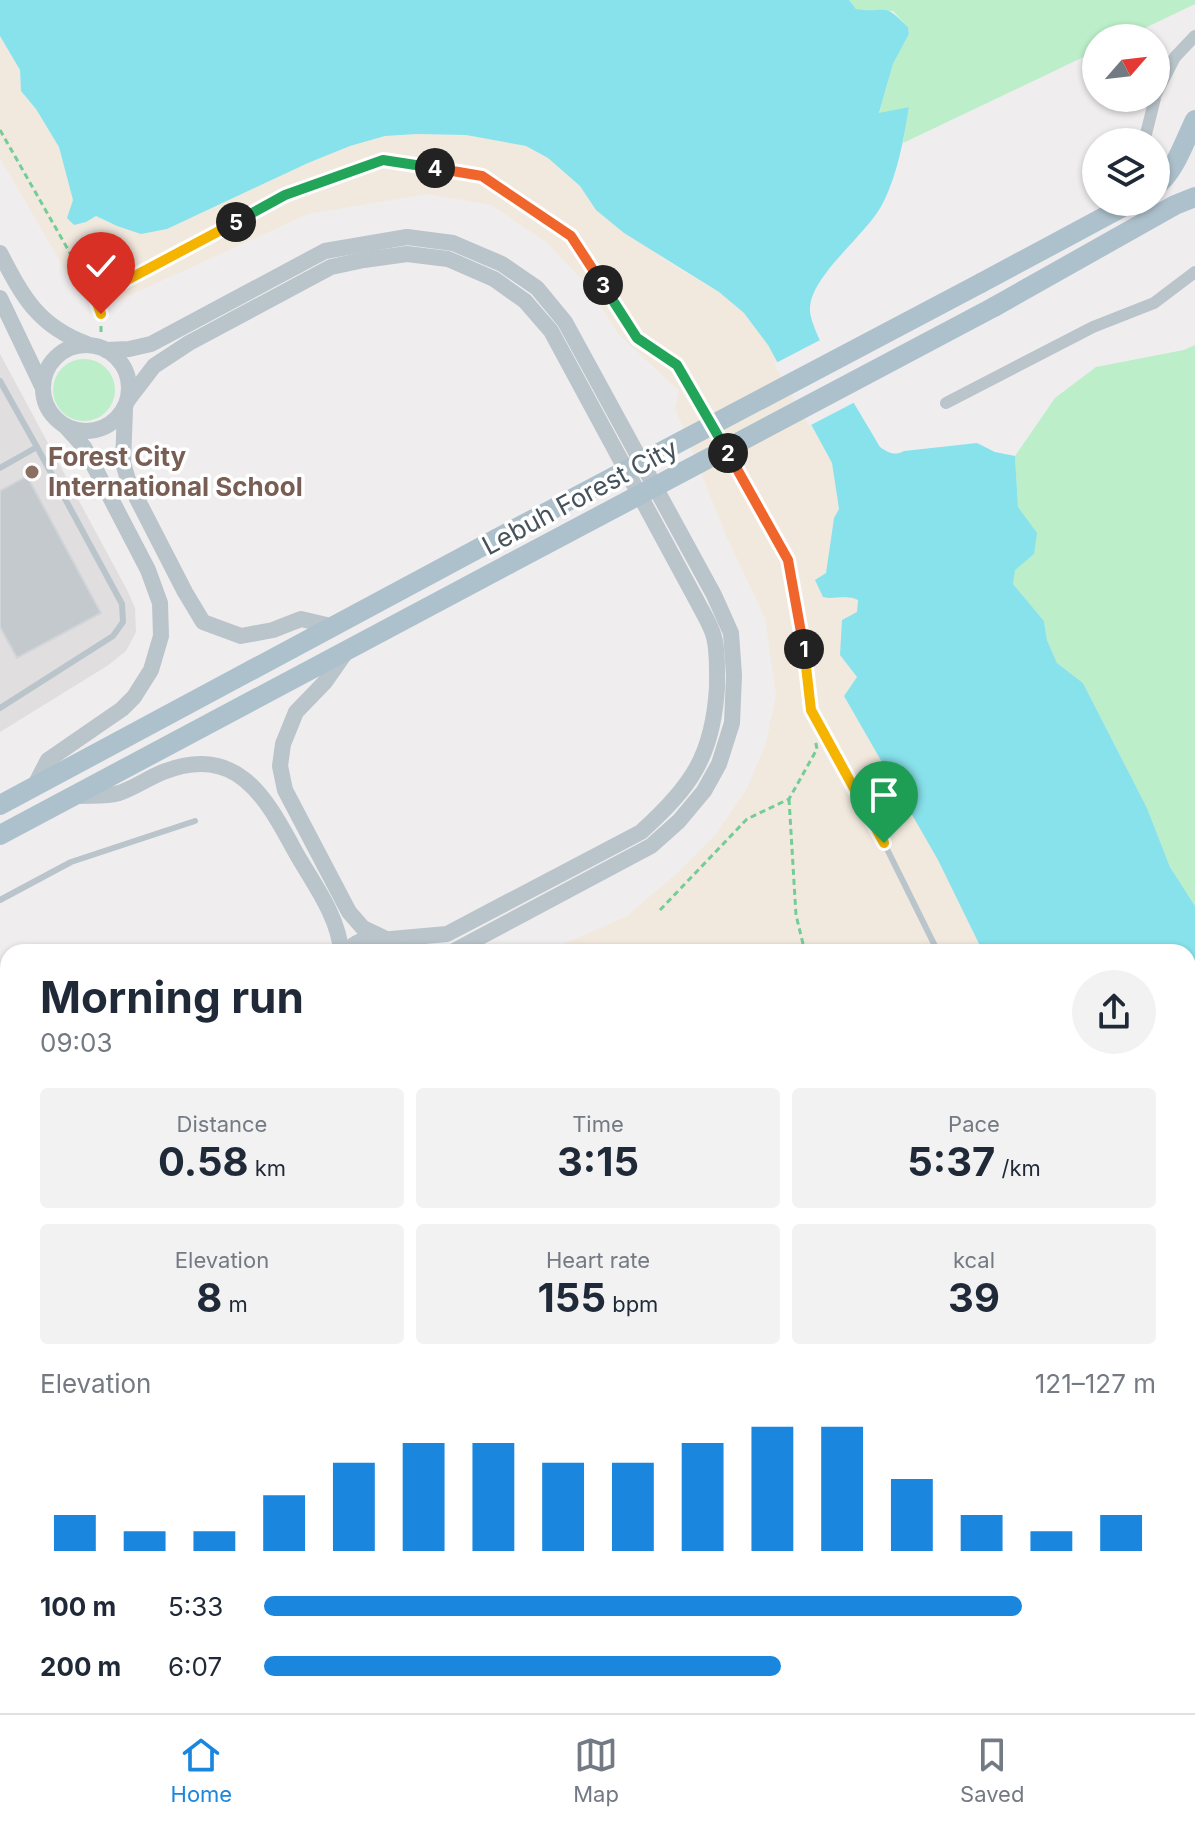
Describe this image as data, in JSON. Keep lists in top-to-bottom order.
{
  "streets": {
    "main road": ["Lebuh Forest City"]
  },
  "places": ["Forest City International School"],
  "north": "top right",
  "page": {
    "pins": [
      "4",
      "5",
      "3",
      "2",
      "1"
    ],
    "heading": ["Morning run", "09:03"],
    "stats": [
      ["Distance", "0.58 km"],
      ["Time", "3:15"],
      ["Pace", "5:37 /km"],
      ["Elevation", "8 m"],
      ["Heart rate", "155 bpm"],
      ["kcal", "39"]
    ],
    "chart": ["Elevation", "121–127 m"],
    "list": [
      {
        "name": "100 m",
        "note": "5:33"
      },
      {
        "name": "200 m",
        "note": "6:07"
      }
    ],
    "tabs": ["Home", "Map", "Saved"]
  }
}
